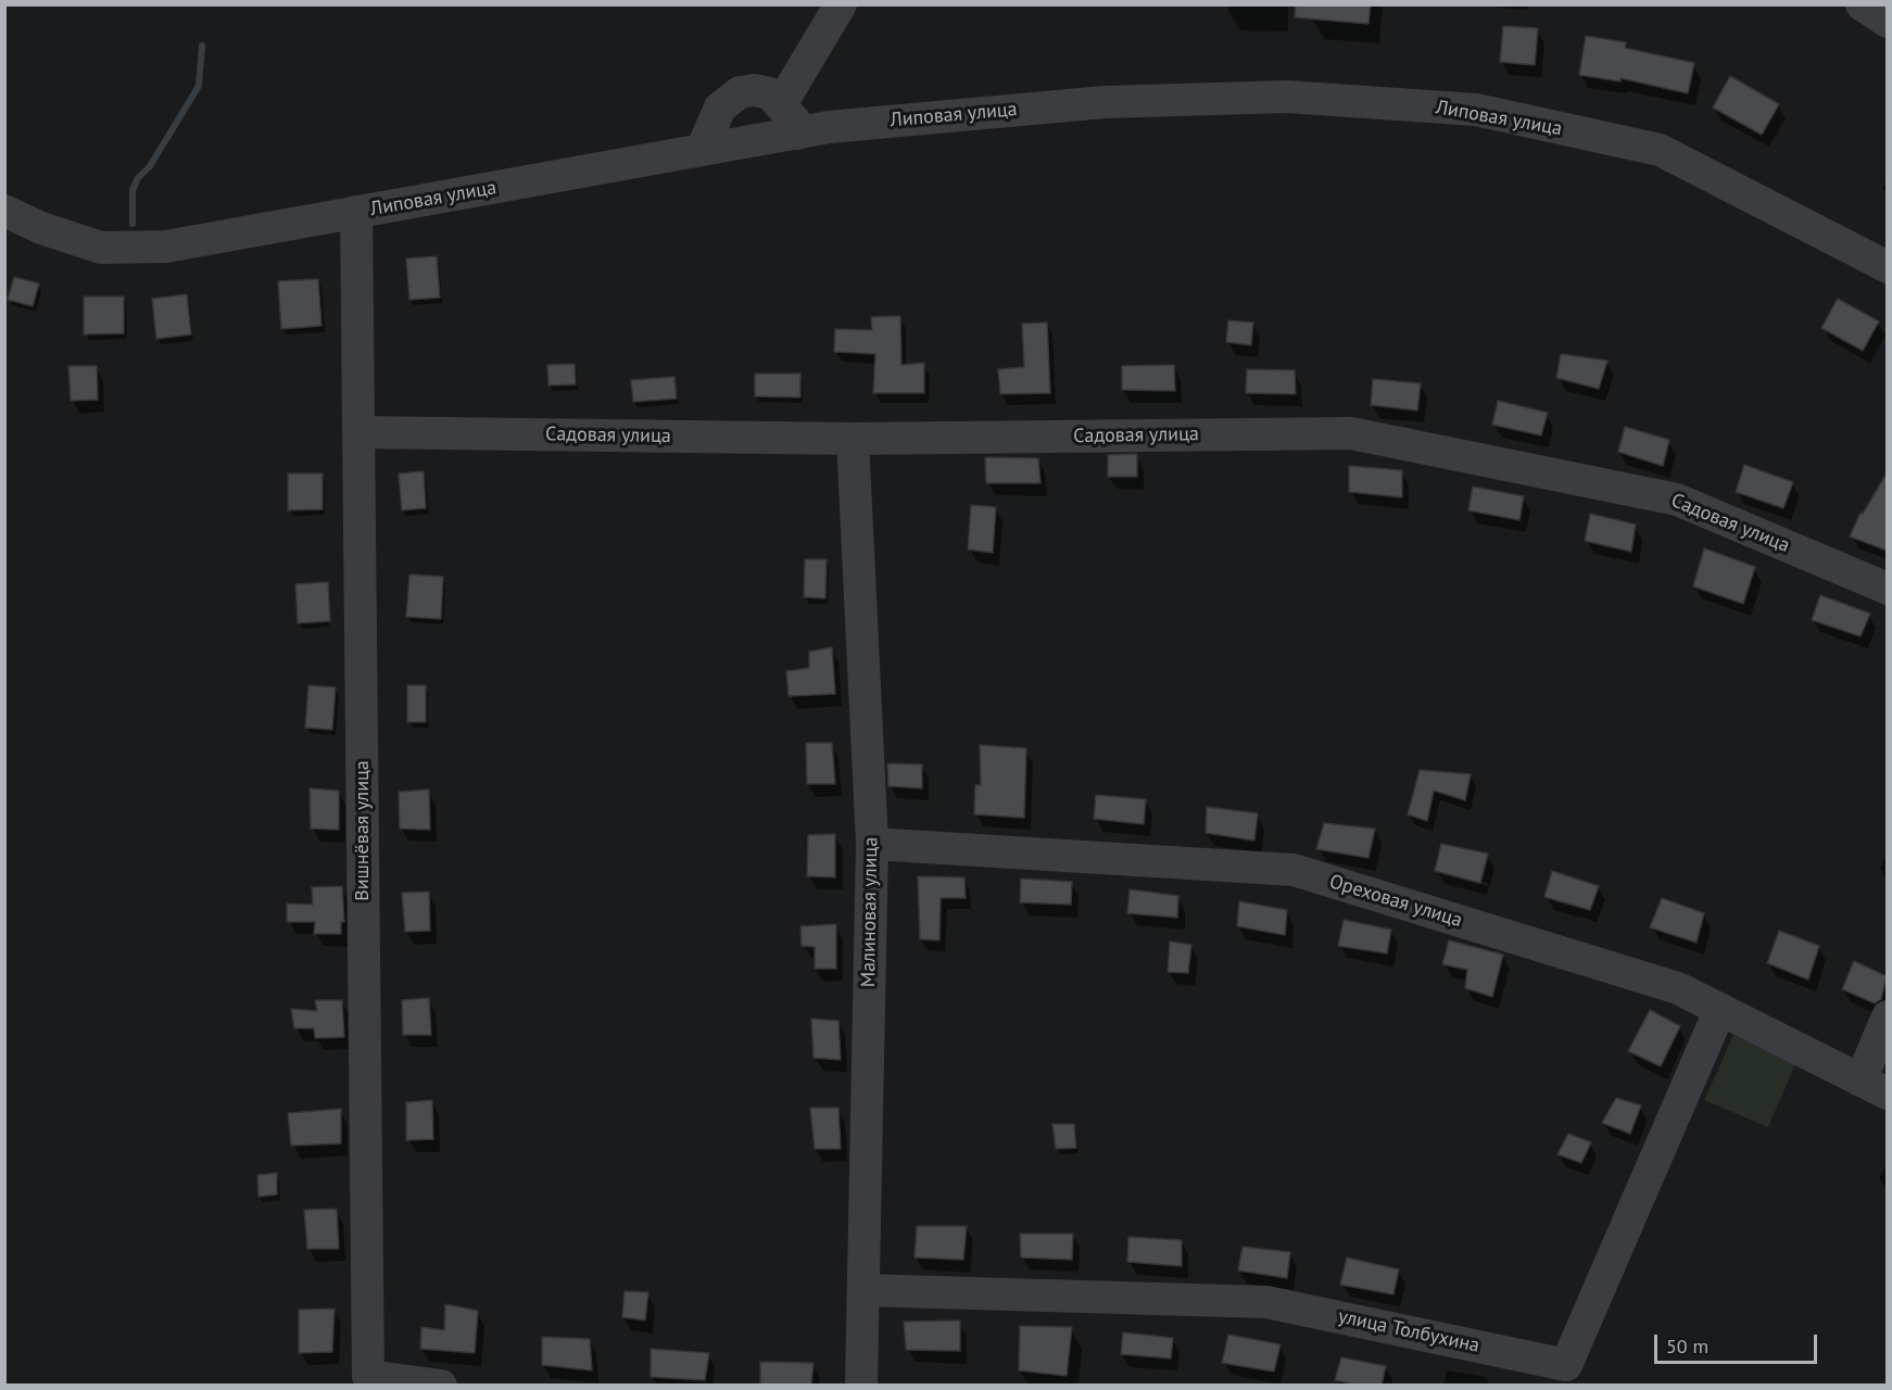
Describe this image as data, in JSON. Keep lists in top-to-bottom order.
{
  "streets": {
    "street": [
      "Липовая улица",
      "Садовая улица",
      "Вишнёвая улица",
      "Ореховая улица",
      "Малиновая улица",
      "улица Толбухина"
    ]
  },
  "crossings": [
    ["Липовая улица", "Вишнёвая улица"],
    ["Садовая улица", "Вишнёвая улица"],
    ["Садовая улица", "Малиновая улица"],
    ["Ореховая улица", "Малиновая улица"],
    ["Ореховая улица", "улица Толбухина"],
    ["Малиновая улица", "улица Толбухина"]
  ],
  "scale_bar": "50 m"
}
